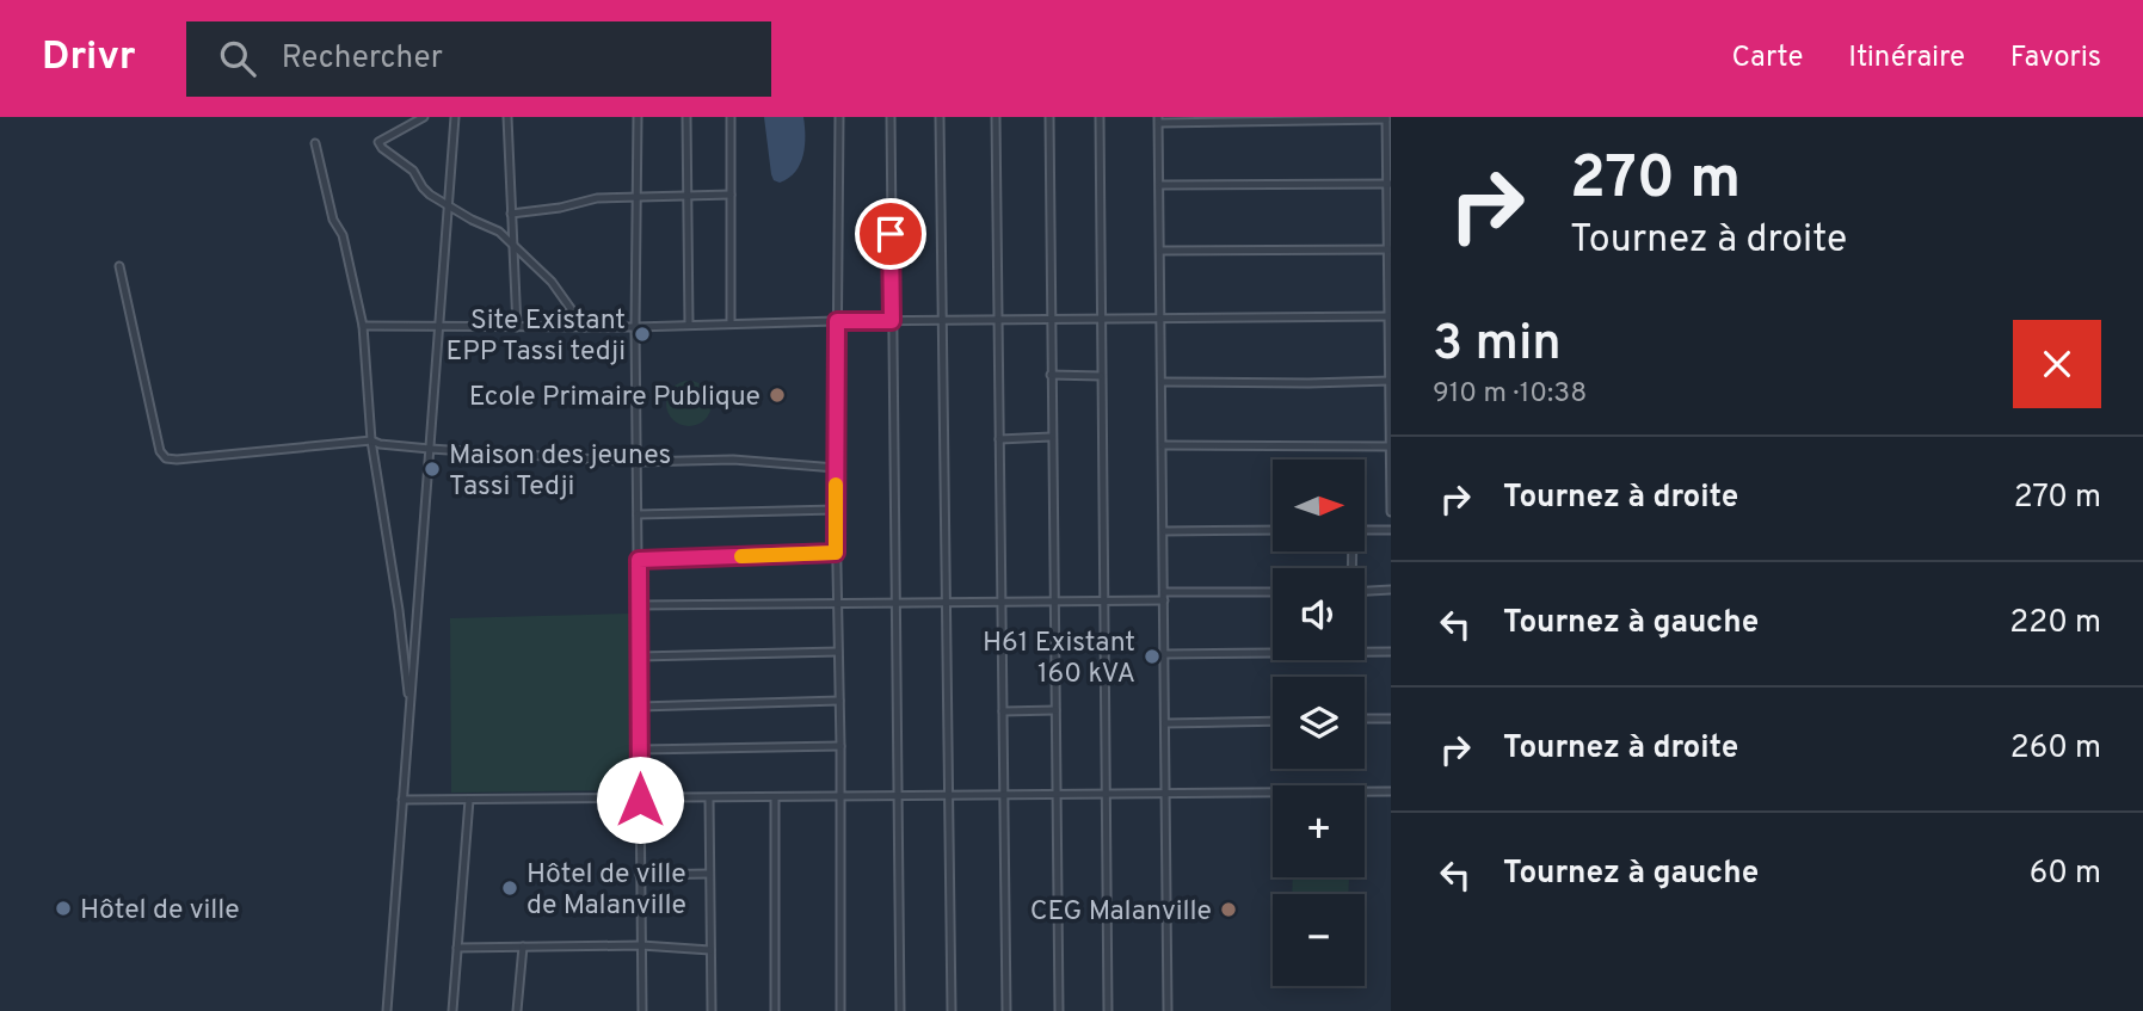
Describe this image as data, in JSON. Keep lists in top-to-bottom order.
{
  "places": [
    "Site Existant EPP Tassi tedji",
    "Ecole Primaire Publique",
    "Maison des jeunes Tassi Tedji",
    "H61 Existant 160 kVA",
    "Hôtel de ville de Malanville",
    "Hôtel de ville",
    "CEG Malanville"
  ],
  "north": "right",
  "page": {
    "header": "Drivr",
    "search": "Rechercher",
    "nav": ["Carte", "Itinéraire", "Favoris"],
    "turn": ["270 m", "Tournez à droite"],
    "heading": ["3 min", "910 m · 10:38"],
    "list": [
      {
        "name": "Tournez à droite",
        "value": "270 m"
      },
      {
        "name": "Tournez à gauche",
        "value": "220 m"
      },
      {
        "name": "Tournez à droite",
        "value": "260 m"
      },
      {
        "name": "Tournez à gauche",
        "value": "60 m"
      }
    ],
    "map_buttons": ["+", "−"]
  }
}
